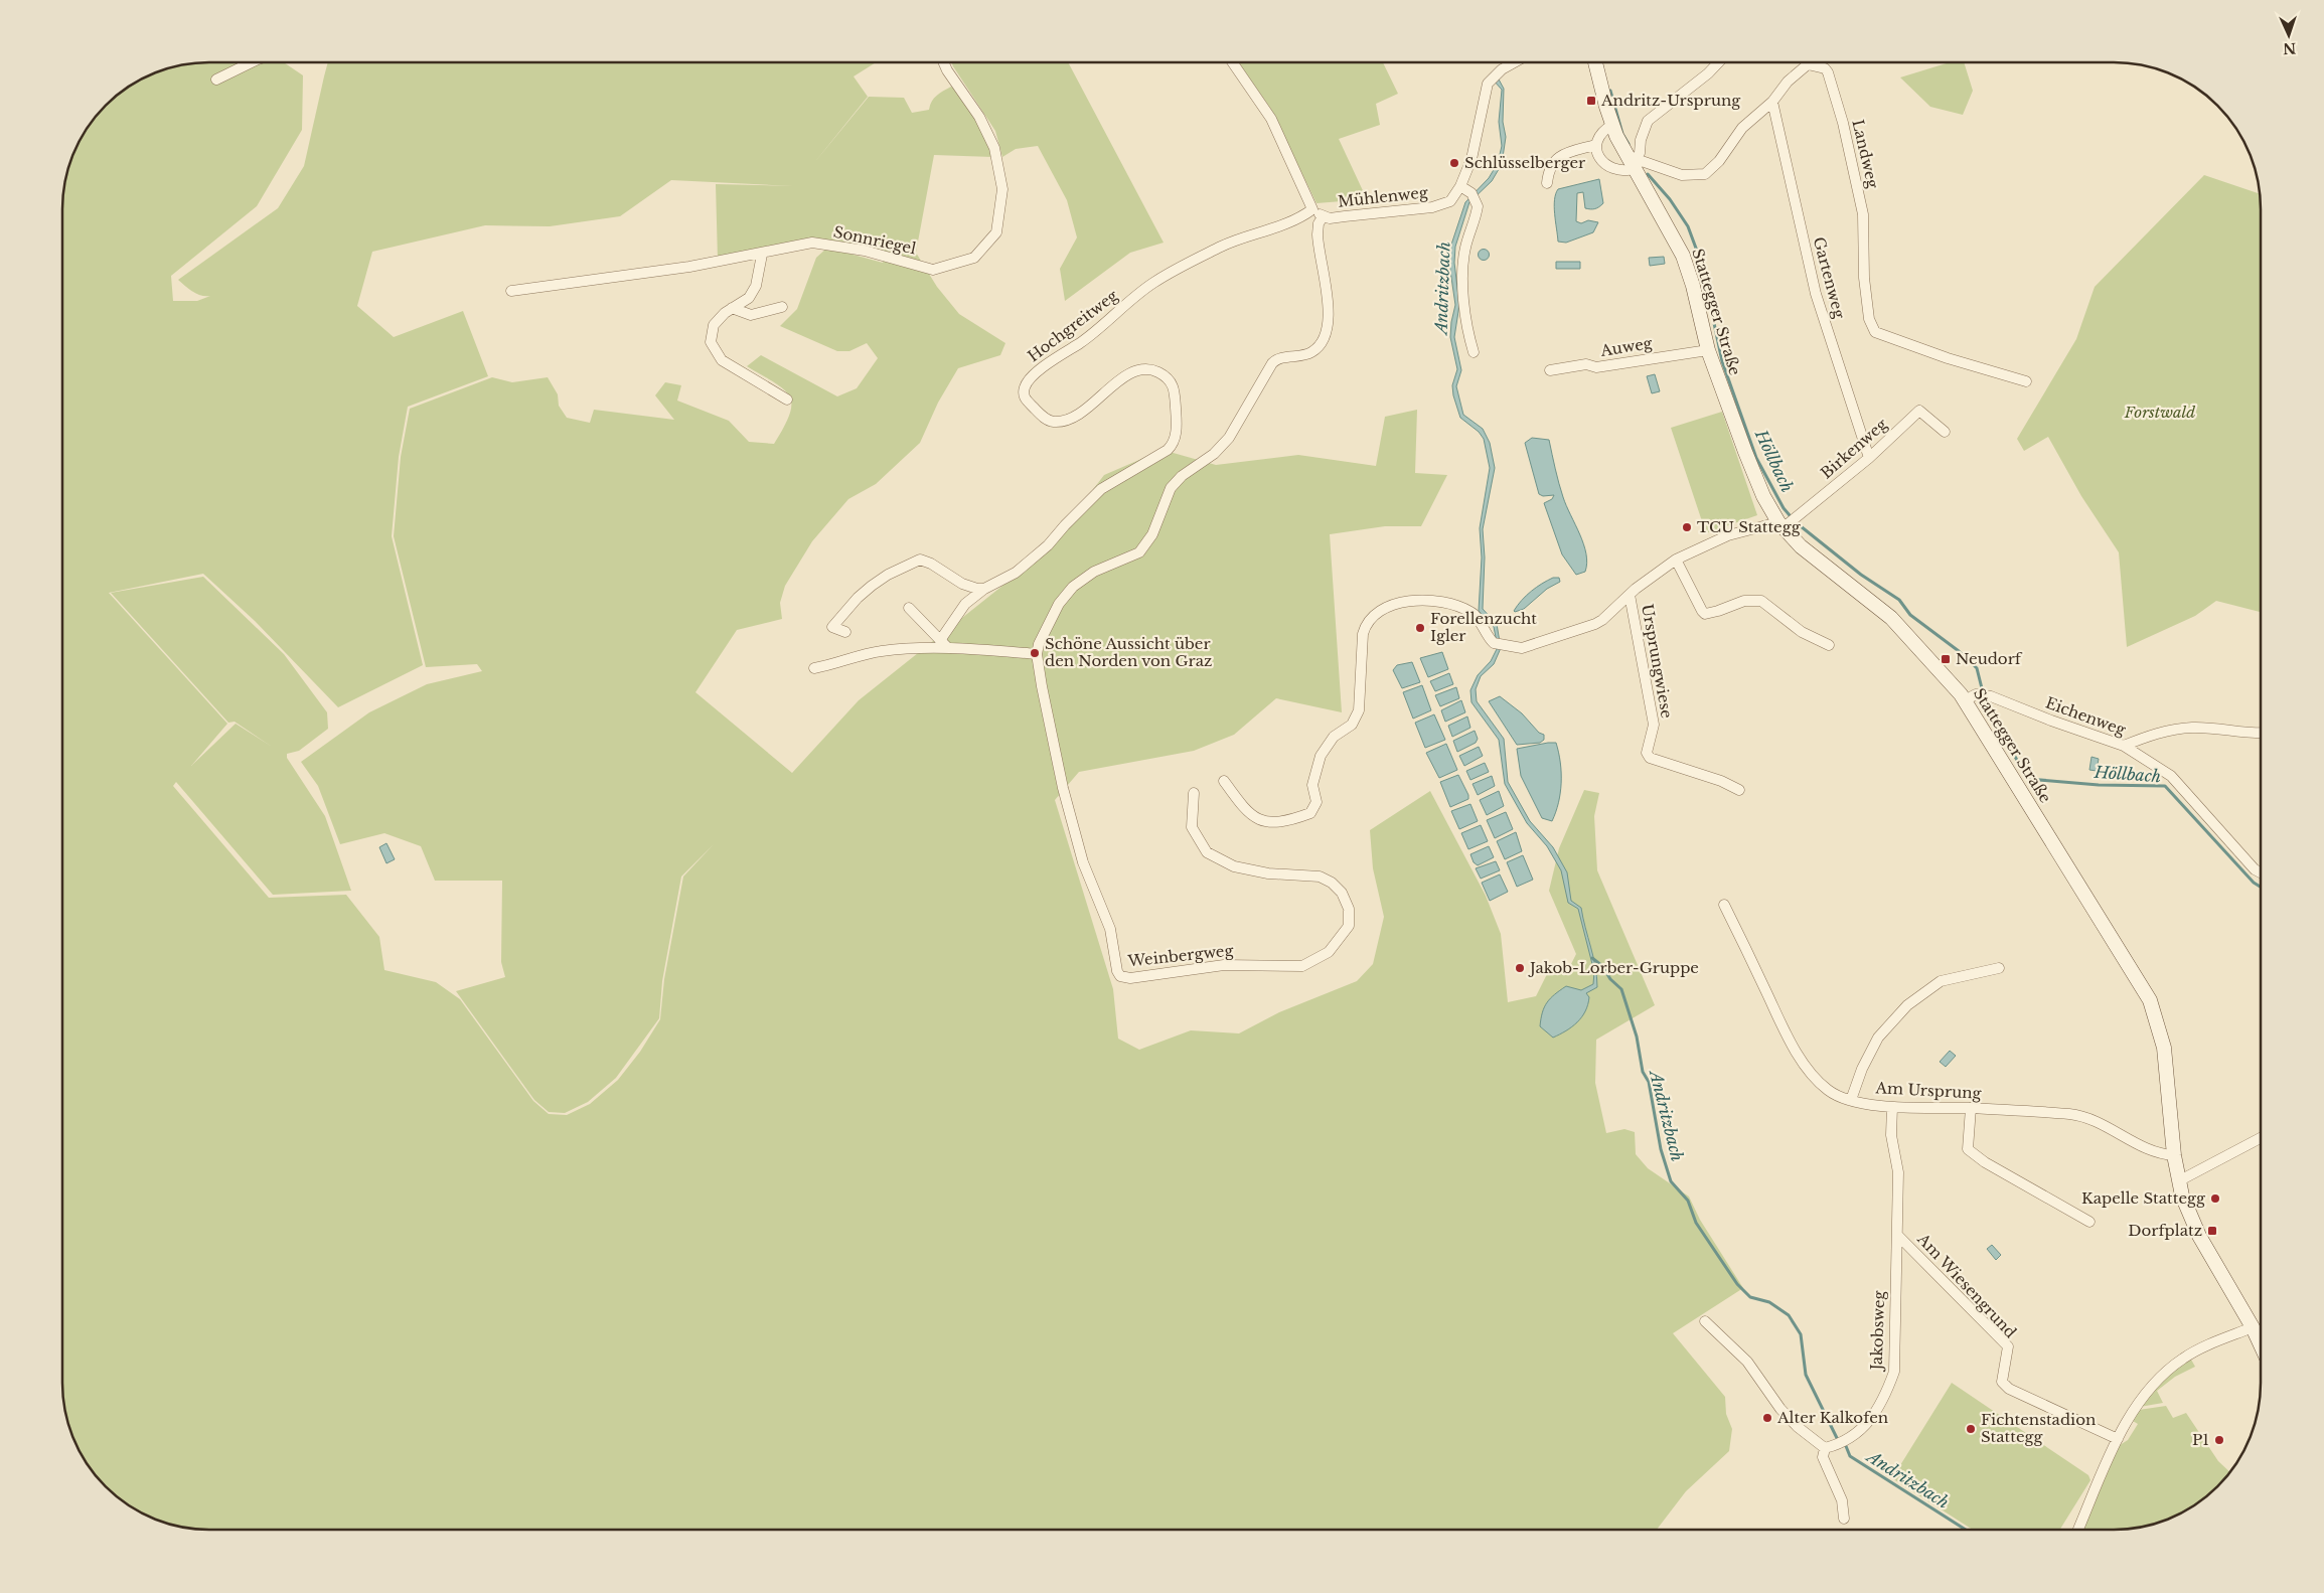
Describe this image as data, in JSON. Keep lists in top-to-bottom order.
{
  "streets": {
    "main road": ["Stattegger Straße"],
    "street": [
      "Landweg",
      "Mühlenweg",
      "Sonnriegel",
      "Gartenweg",
      "Hochgreitweg",
      "Auweg",
      "Birkenweg",
      "Ursprungwiese",
      "Eichenweg",
      "Weinbergweg",
      "Am Ursprung",
      "Am Wiesengrund",
      "Jakobsweg"
    ]
  },
  "crossings": [
    ["Landweg", "Gartenweg"],
    ["Landweg", "Stattegger Straße"],
    ["Mühlenweg", "Weinbergweg"],
    ["Gartenweg", "Birkenweg"],
    ["Stattegger Straße", "Auweg"],
    ["Stattegger Straße", "Birkenweg"],
    ["Stattegger Straße", "Eichenweg"],
    ["Stattegger Straße", "Am Ursprung"],
    ["Am Ursprung", "Jakobsweg"],
    ["Am Wiesengrund", "Jakobsweg"]
  ],
  "water": ["Andritzbach", "Höllbach"],
  "parks": ["Forstwald"],
  "places": {
    "transit": ["Andritz-Ursprung", "Neudorf", "Dorfplatz"],
    "other": [
      "Schlüsselberger",
      "TCU Stattegg",
      "Forellenzucht Igler",
      "Schöne Aussicht über den Norden von Graz",
      "Jakob-Lorber-Gruppe",
      "Kapelle Stattegg",
      "Alter Kalkofen",
      "Fichtenstadion Stattegg",
      "P1"
    ]
  },
  "north": "bottom"
}
